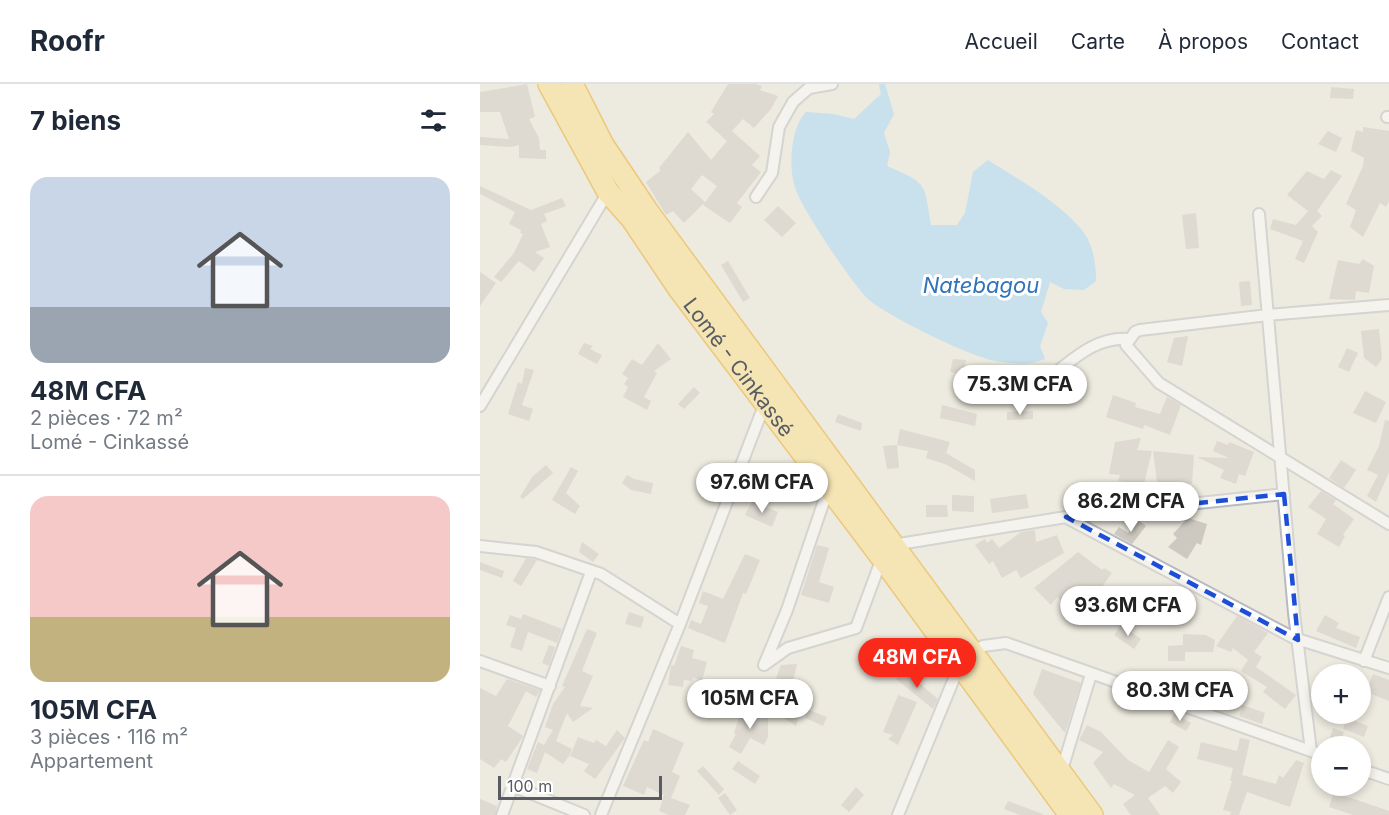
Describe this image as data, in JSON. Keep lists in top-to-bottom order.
{
  "streets": {
    "highway": ["Lomé - Cinkassé"]
  },
  "water": ["Natebagou"],
  "scale_bar": "100 m",
  "page": {
    "header": "Roofr",
    "nav": [
      "Accueil",
      "Carte",
      "À propos",
      "Contact"
    ],
    "heading": "7 biens",
    "list": [
      {
        "name": "48M CFA",
        "note": "2 pièces · 72 m² · Lomé - Cinkassé"
      },
      {
        "name": "105M CFA",
        "note": "3 pièces · 116 m² · Appartement"
      }
    ],
    "price": [
      "75.3M CFA",
      "97.6M CFA",
      "86.2M CFA",
      "93.6M CFA",
      "48M CFA",
      "80.3M CFA",
      "105M CFA"
    ],
    "map_buttons": ["+", "−"],
    "scale": "100 m"
  }
}
